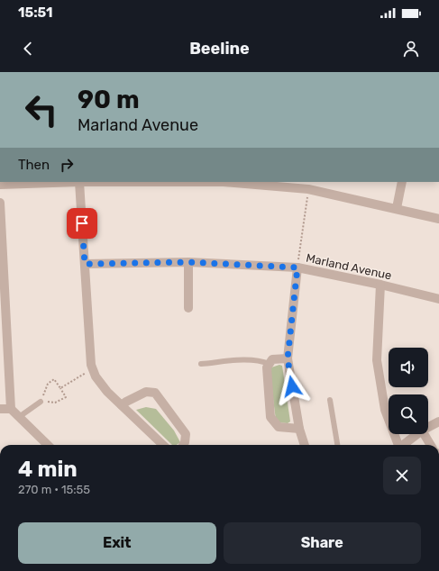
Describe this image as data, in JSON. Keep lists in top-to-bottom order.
{
  "streets": {
    "street": ["Marland Avenue"]
  },
  "page": {
    "status": "15:51",
    "header": "Beeline",
    "turn": ["90 m", "Marland Avenue"],
    "then": "Then",
    "heading": ["4 min", "270 m · 15:55"],
    "buttons": ["Exit", "Share"]
  }
}
